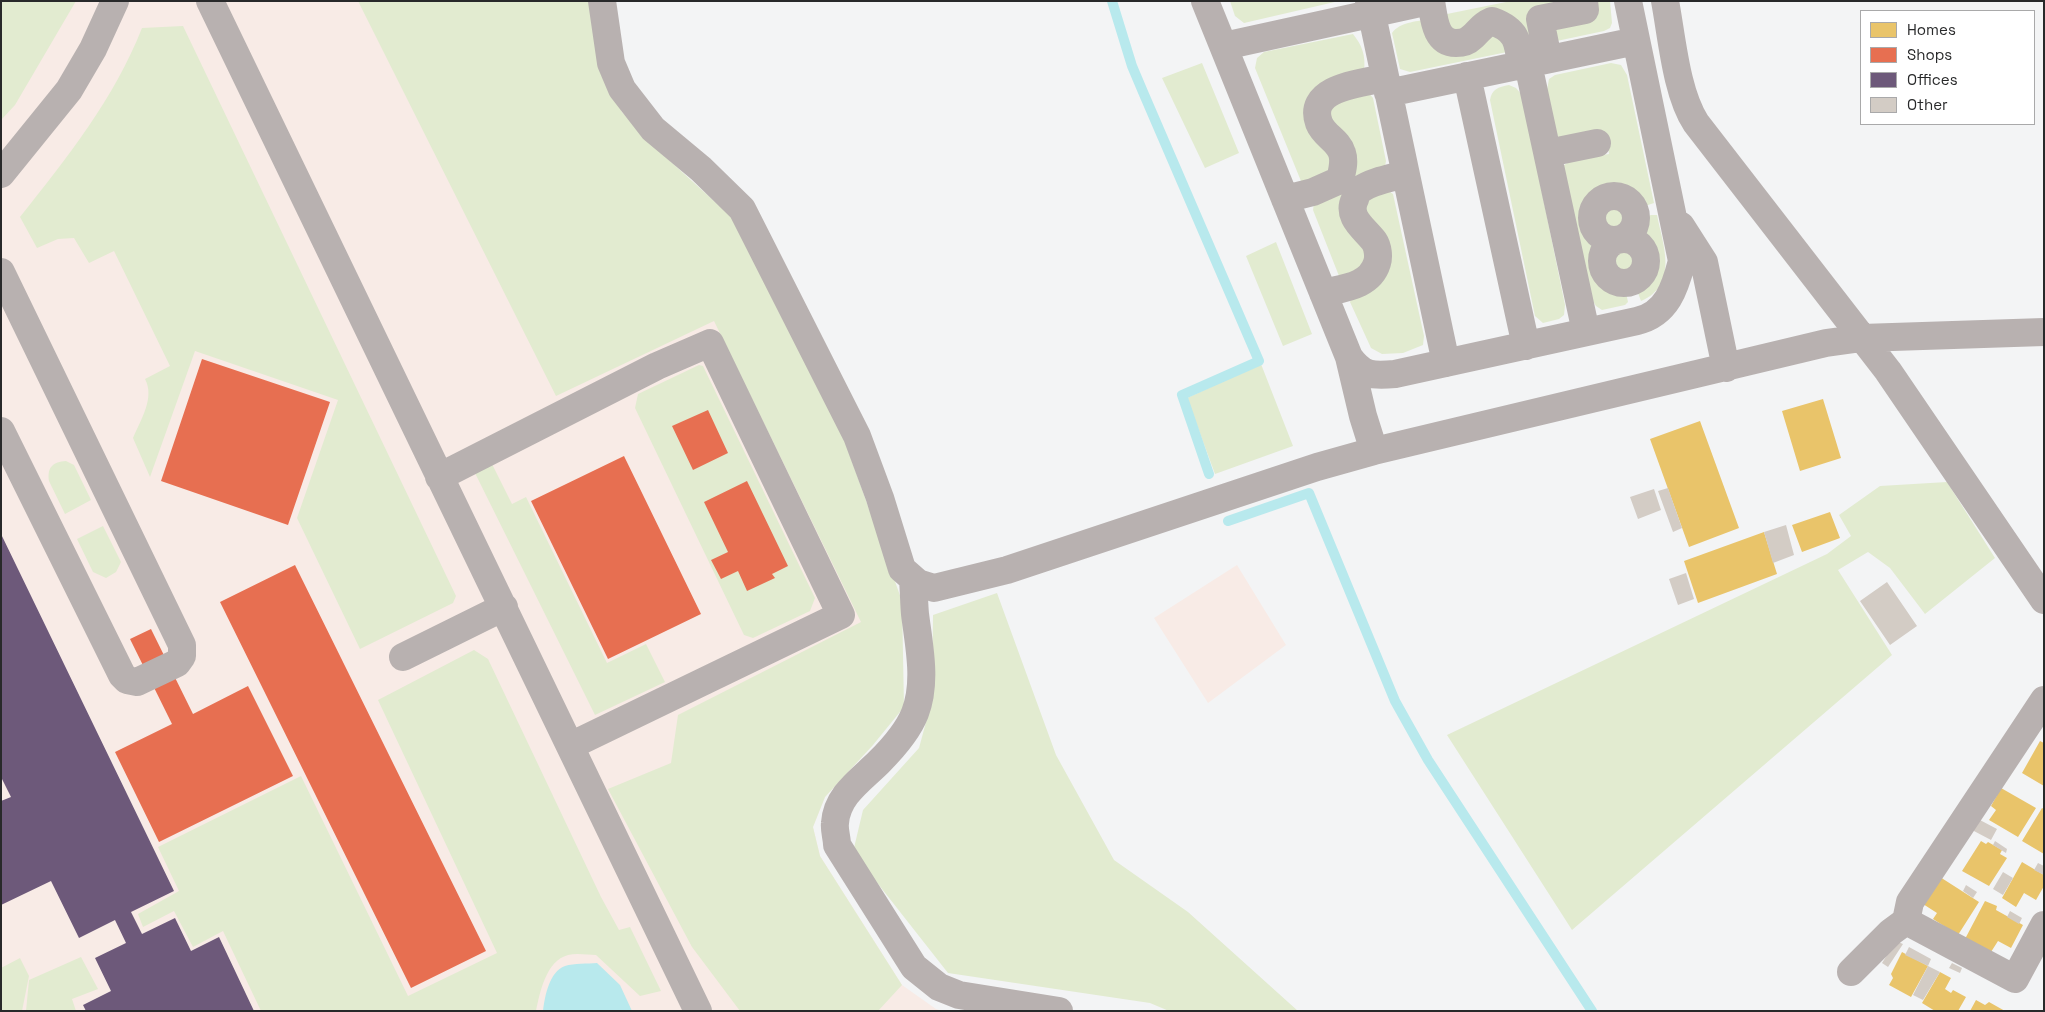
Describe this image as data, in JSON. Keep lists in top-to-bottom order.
{
  "legend": [
    "Homes",
    "Shops",
    "Offices",
    "Other"
  ]
}
